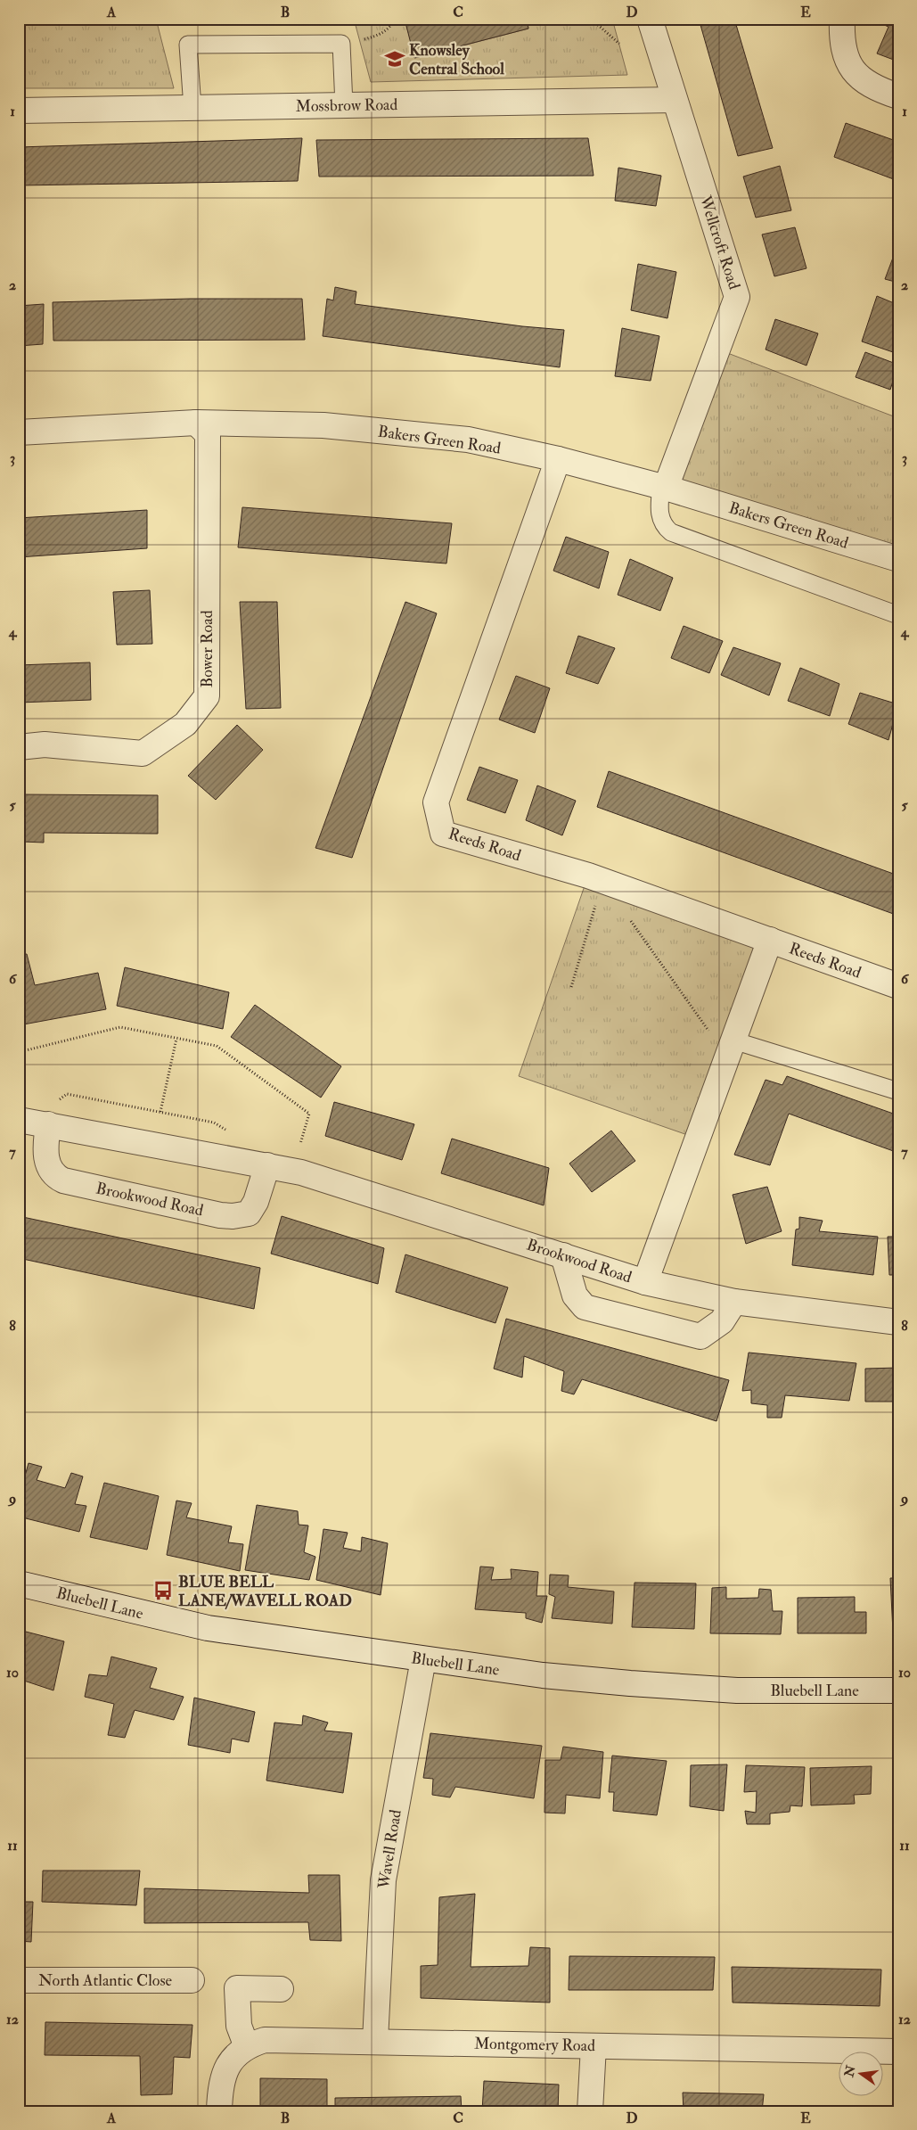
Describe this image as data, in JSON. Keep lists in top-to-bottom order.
{
  "streets": {
    "street": [
      "Mossbrow Road",
      "Wellcroft Road",
      "Bakers Green Road",
      "Bower Road",
      "Reeds Road",
      "Brookwood Road",
      "Bluebell Lane",
      "Wavell Road",
      "North Atlantic Close",
      "Montgomery Road"
    ]
  },
  "crossings": [
    ["Mossbrow Road", "Wellcroft Road"],
    ["Wellcroft Road", "Bakers Green Road"],
    ["Bakers Green Road", "Bower Road"],
    ["Bakers Green Road", "Reeds Road"],
    ["Bluebell Lane", "Wavell Road"],
    ["Wavell Road", "Montgomery Road"]
  ],
  "places": {
    "school or university": ["Knowsley Central School"],
    "bus stop": ["BLUE BELL LANE/WAVELL ROAD"]
  },
  "north": "left",
  "grid": {
    "columns": [
      "A",
      "B",
      "C",
      "D",
      "E"
    ],
    "rows": [
      "1",
      "2",
      "3",
      "4",
      "5",
      "6",
      "7",
      "8",
      "9",
      "10",
      "11",
      "12"
    ]
  }
}
